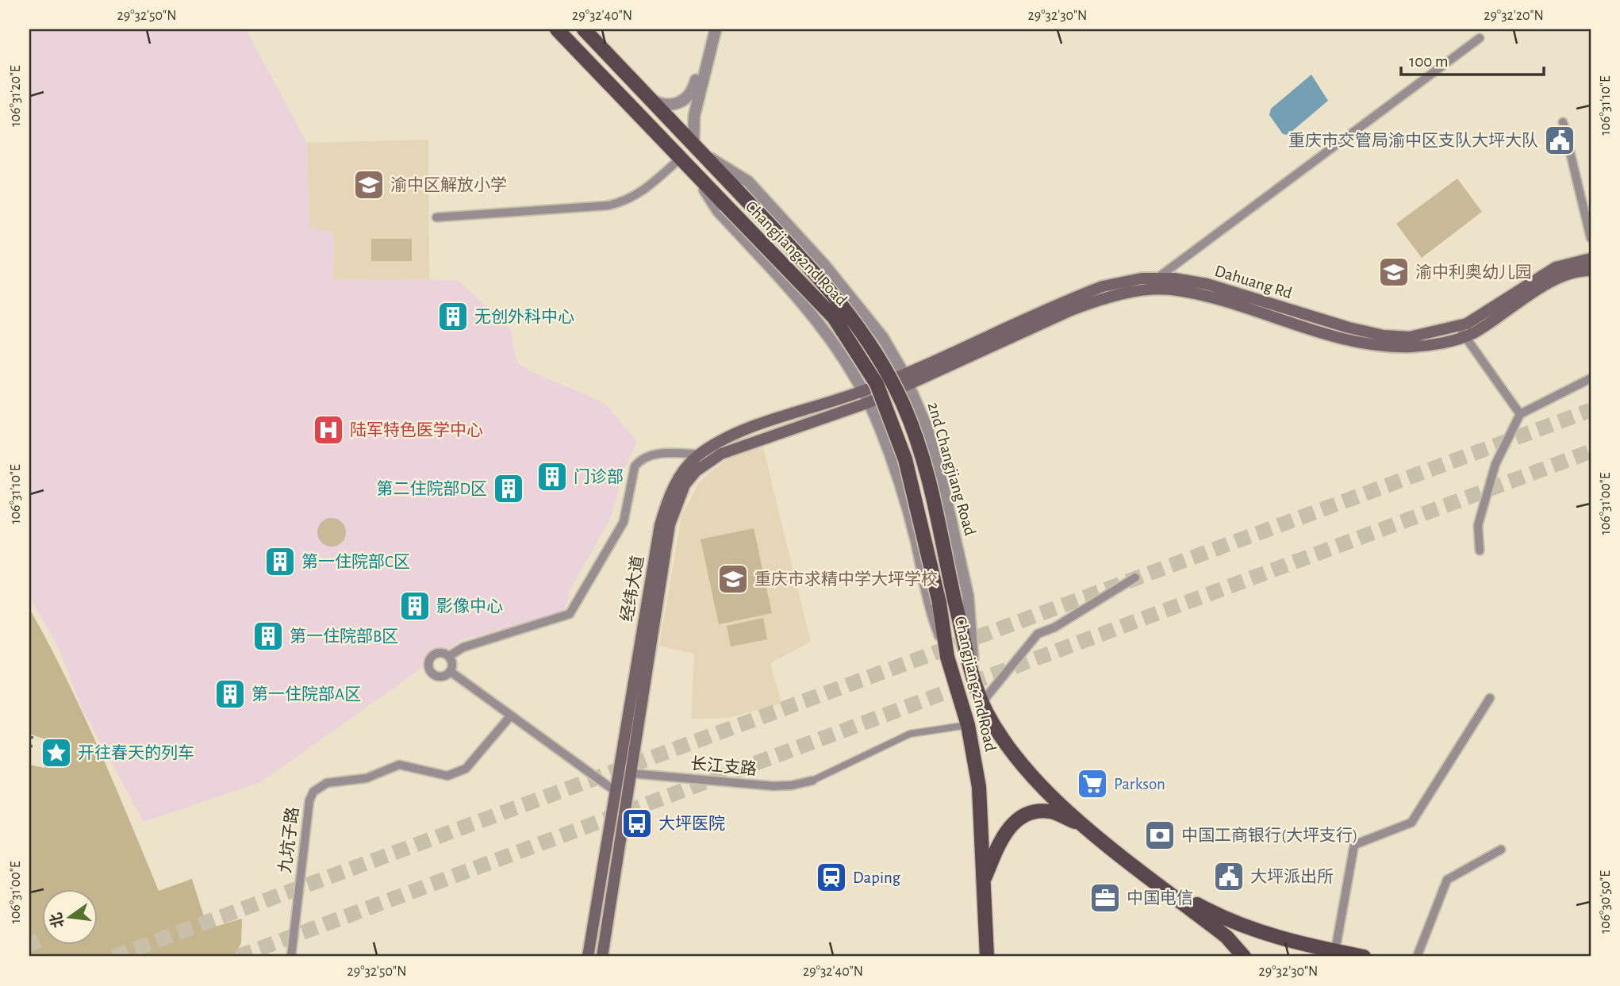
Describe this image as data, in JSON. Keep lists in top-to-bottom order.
{
  "streets": {
    "main road": ["Changjiang 2nd Road", "Dahuang Rd", "经纬大道"],
    "street": ["2nd Changjiang Road", "长江支路", "九坑子路"]
  },
  "crossings": [
    ["Changjiang 2nd Road", "2nd Changjiang Road"],
    ["Dahuang Rd", "2nd Changjiang Road"],
    ["Dahuang Rd", "经纬大道"],
    ["2nd Changjiang Road", "经纬大道"],
    ["经纬大道", "长江支路"]
  ],
  "places": {
    "public building": ["重庆市交管局渝中区支队大坪大队", "大坪派出所"],
    "school or university": ["渝中区解放小学", "渝中利奥幼儿园", "重庆市求精中学大坪学校"],
    "building": [
      "无创外科中心",
      "门诊部",
      "第二住院部D区",
      "第一住院部C区",
      "影像中心",
      "第一住院部B区",
      "第一住院部A区"
    ],
    "hospital": ["陆军特色医学中心"],
    "place": ["开往春天的列车"],
    "supermarket": ["Parkson"],
    "bus stop": ["大坪医院"],
    "bank": ["中国工商银行(大坪支行)"],
    "station": ["Daping"],
    "office": ["中国电信"]
  },
  "scale_bar": "100 m",
  "north": "left",
  "coordinates": [
    "29°32'50\"N",
    "29°32'40\"N",
    "29°32'30\"N",
    "29°32'20\"N",
    "106°31'20\"E",
    "106°31'10\"E",
    "106°31'00\"E",
    "106°30'50\"E"
  ]
}
